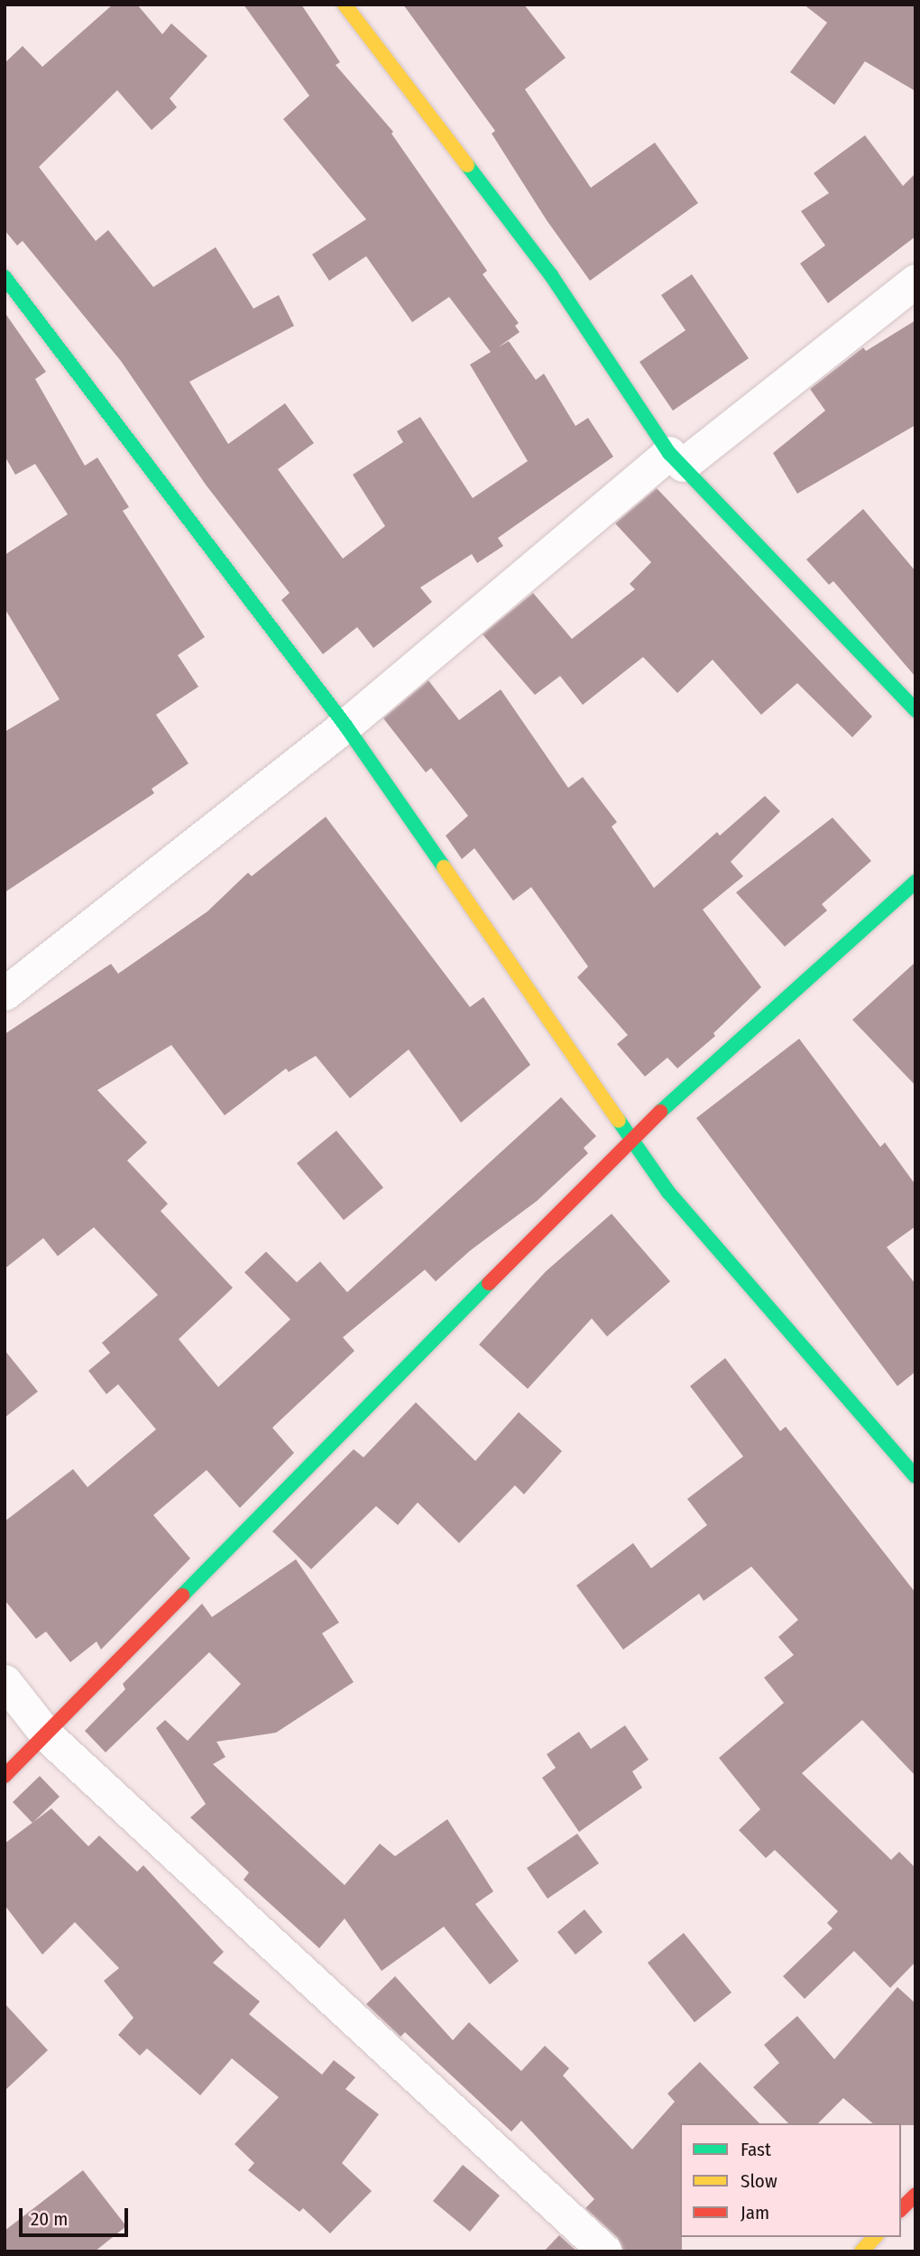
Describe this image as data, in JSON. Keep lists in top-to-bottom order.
{
  "legend": ["Fast", "Slow", "Jam"],
  "scale_bar": "20 m"
}
